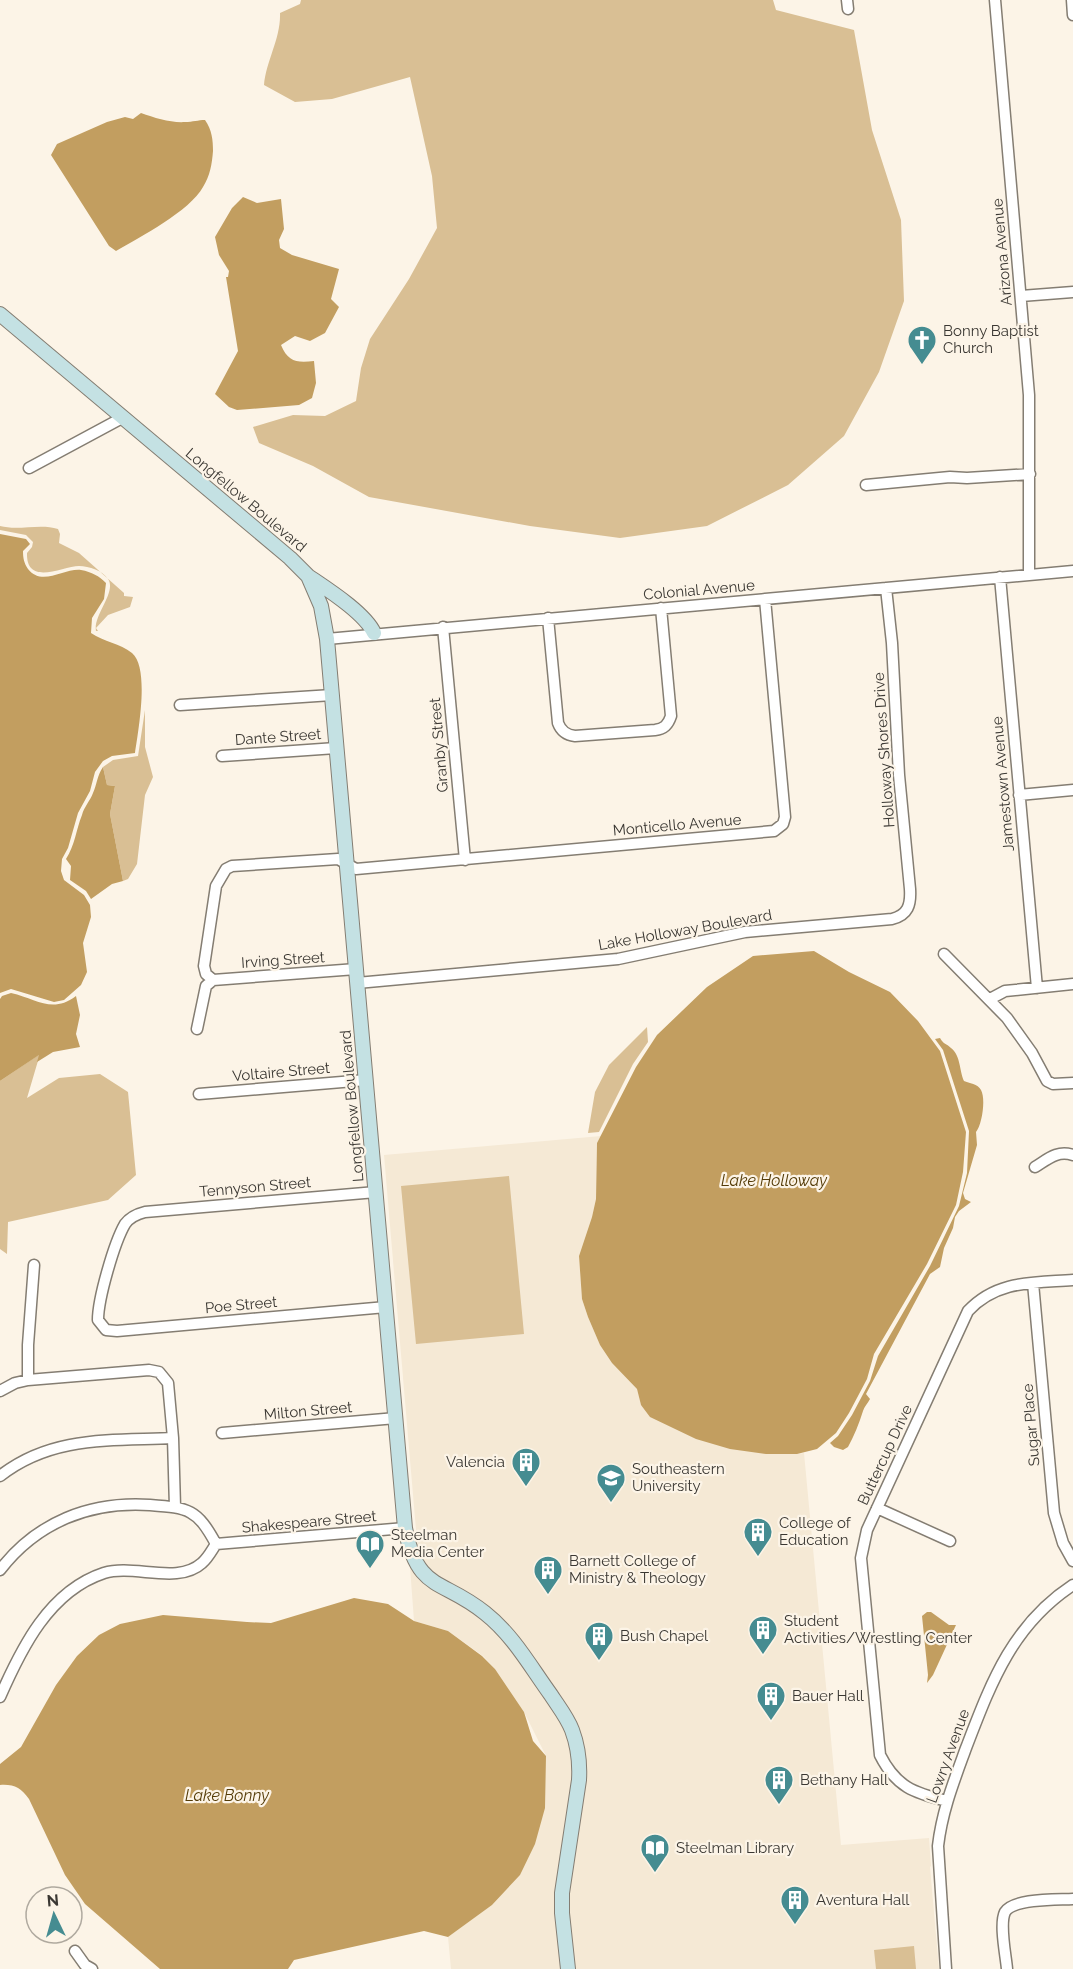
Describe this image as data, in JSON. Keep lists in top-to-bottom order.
{
  "streets": {
    "street": [
      "Arizona Avenue",
      "Longfellow Boulevard",
      "Colonial Avenue",
      "Dante Street",
      "Granby Street",
      "Holloway Shores Drive",
      "Jamestown Avenue",
      "Monticello Avenue",
      "Lake Holloway Boulevard",
      "Irving Street",
      "Voltaire Street",
      "Tennyson Street",
      "Poe Street",
      "Milton Street",
      "Sugar Place",
      "Buttercup Drive",
      "Shakespeare Street",
      "Lowry Avenue"
    ]
  },
  "crossings": [
    ["Arizona Avenue", "Colonial Avenue"],
    ["Longfellow Boulevard", "Colonial Avenue"],
    ["Longfellow Boulevard", "Dante Street"],
    ["Longfellow Boulevard", "Monticello Avenue"],
    ["Longfellow Boulevard", "Lake Holloway Boulevard"],
    ["Longfellow Boulevard", "Irving Street"],
    ["Longfellow Boulevard", "Voltaire Street"],
    ["Longfellow Boulevard", "Tennyson Street"],
    ["Longfellow Boulevard", "Poe Street"],
    ["Longfellow Boulevard", "Milton Street"],
    ["Longfellow Boulevard", "Shakespeare Street"],
    ["Colonial Avenue", "Granby Street"],
    ["Colonial Avenue", "Holloway Shores Drive"],
    ["Colonial Avenue", "Jamestown Avenue"],
    ["Colonial Avenue", "Monticello Avenue"],
    ["Granby Street", "Monticello Avenue"],
    ["Holloway Shores Drive", "Lake Holloway Boulevard"],
    ["Monticello Avenue", "Irving Street"],
    ["Tennyson Street", "Poe Street"],
    ["Sugar Place", "Buttercup Drive"],
    ["Buttercup Drive", "Lowry Avenue"]
  ],
  "water": ["Lake Holloway", "Lake Bonny"],
  "places": {
    "church": ["Bonny Baptist Church"],
    "building": [
      "Valencia",
      "College of Education",
      "Barnett College of Ministry & Theology",
      "Student Activities/Wrestling Center",
      "Bush Chapel",
      "Bauer Hall",
      "Bethany Hall",
      "Aventura Hall"
    ],
    "school or university": ["Southeastern University"],
    "library": ["Steelman Media Center", "Steelman Library"]
  },
  "north": "top"
}
